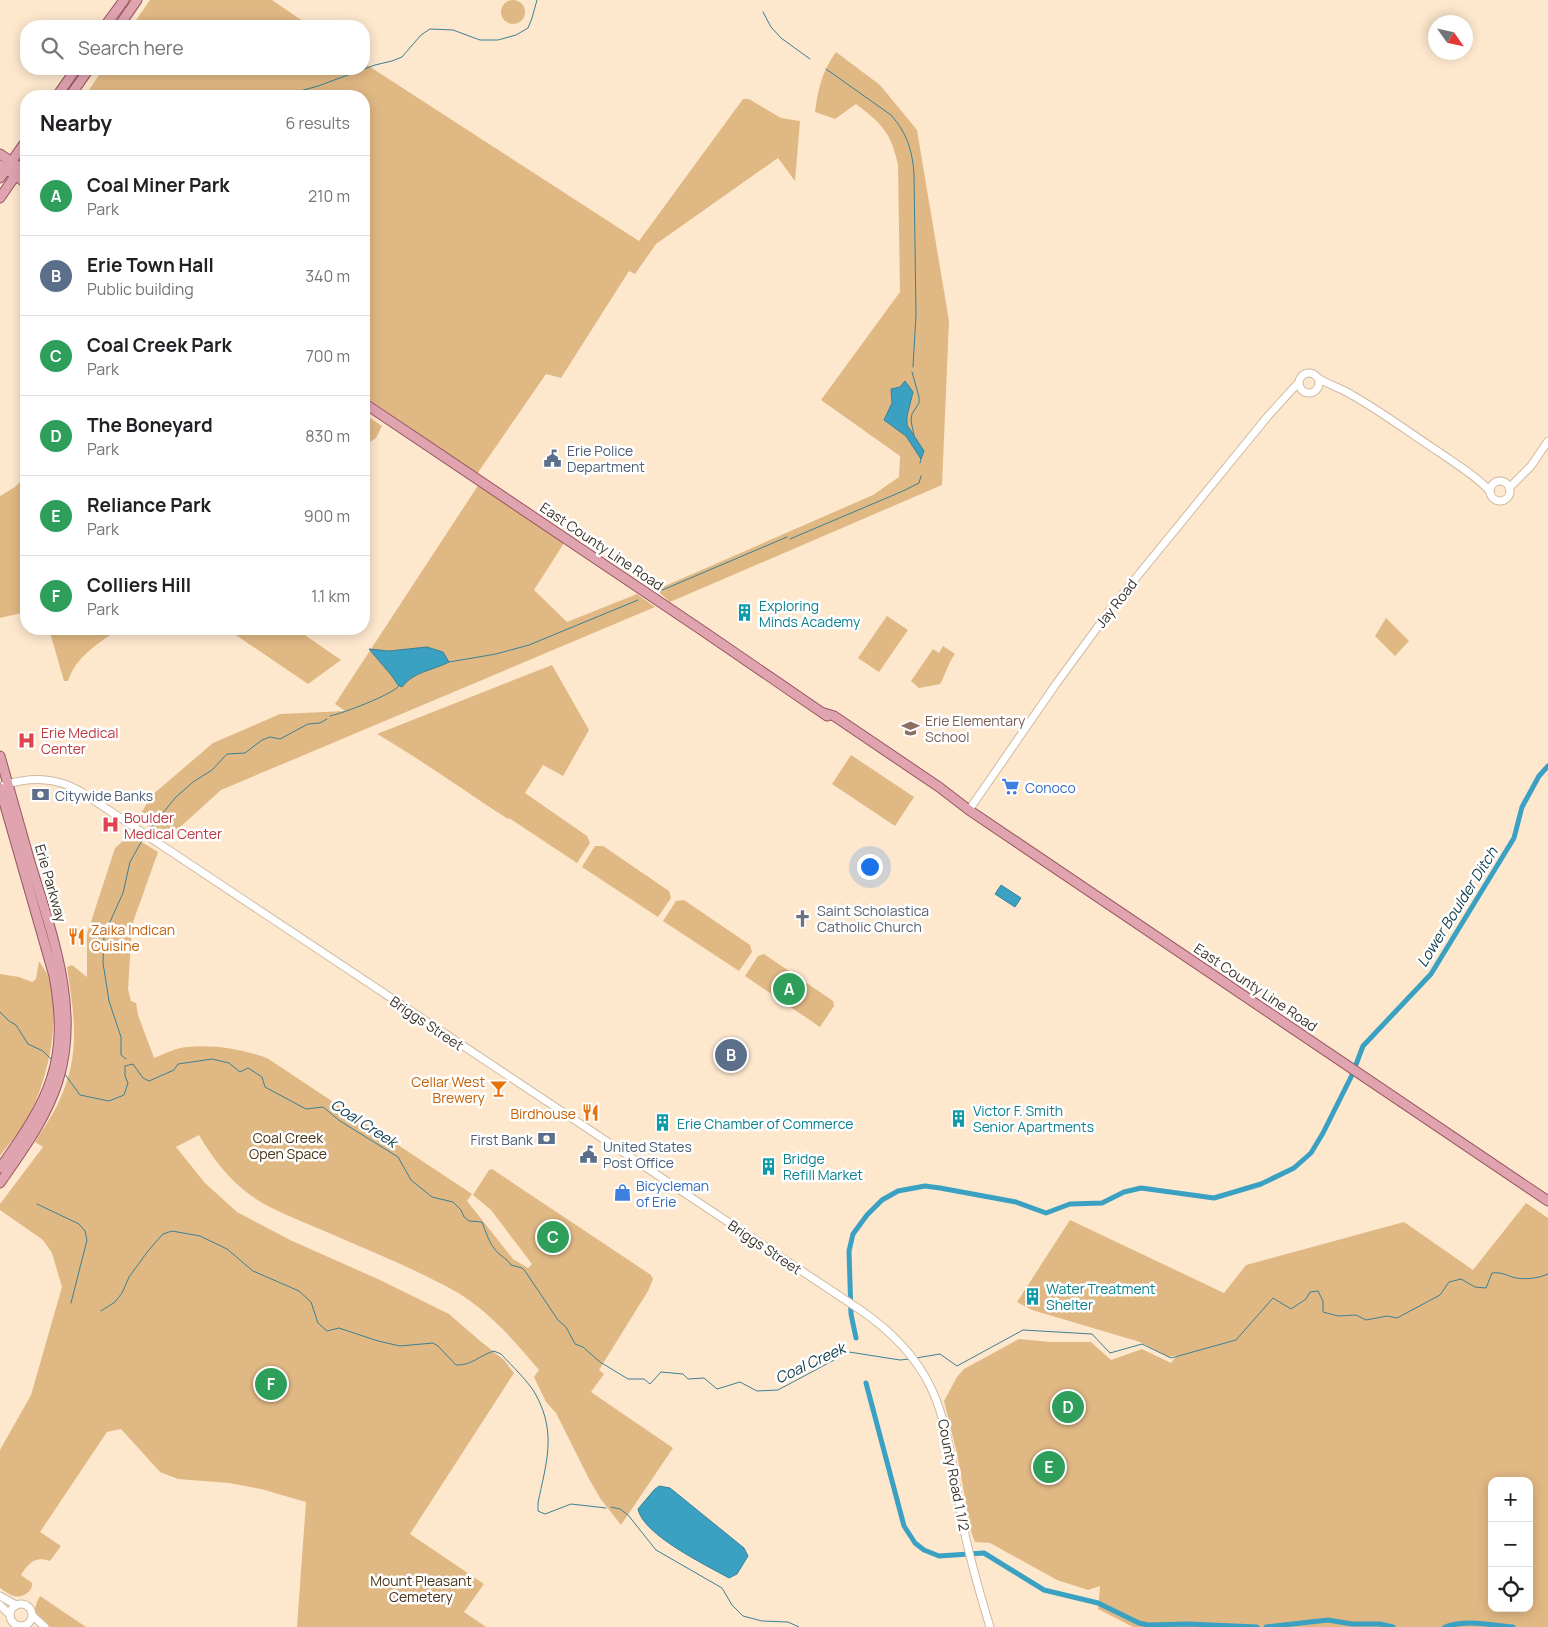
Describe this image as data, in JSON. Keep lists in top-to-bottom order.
{
  "streets": {
    "main road": ["East County Line Road", "Erie Parkway"],
    "street": ["Jay Road", "Briggs Street", "County Road 1 1/2"]
  },
  "crossings": [
    ["East County Line Road", "Jay Road"],
    ["Erie Parkway", "Briggs Street"],
    ["Briggs Street", "County Road 1 1/2"]
  ],
  "water": ["Lower Boulder Ditch", "Coal Creek"],
  "parks": ["Coal Creek Open Space", "Mount Pleasant Cemetery"],
  "places": {
    "public building": ["Erie Police Department", "United States Post Office"],
    "building": [
      "Exploring Minds Academy",
      "Victor F. Smith Senior Apartments",
      "Erie Chamber of Commerce",
      "Bridge Refill Market",
      "Water Treatment Shelter"
    ],
    "school or university": ["Erie Elementary School"],
    "hospital": ["Erie Medical Center", "Boulder Medical Center"],
    "supermarket": ["Conoco"],
    "bank": ["Citywide Banks", "First Bank"],
    "church": ["Saint Scholastica Catholic Church"],
    "restaurant": ["Zaika Indican Cuisine", "Birdhouse"],
    "bar": ["Cellar West Brewery"],
    "shop": ["Bicycleman of Erie"]
  },
  "north": "bottom right",
  "page": {
    "search": "Search here",
    "heading": ["Nearby", "6 results"],
    "list": [
      {
        "mark": "A",
        "name": "Coal Miner Park",
        "note": "Park",
        "value": "210 m"
      },
      {
        "mark": "B",
        "name": "Erie Town Hall",
        "note": "Public building",
        "value": "340 m"
      },
      {
        "mark": "C",
        "name": "Coal Creek Park",
        "note": "Park",
        "value": "700 m"
      },
      {
        "mark": "D",
        "name": "The Boneyard",
        "note": "Park",
        "value": "830 m"
      },
      {
        "mark": "E",
        "name": "Reliance Park",
        "note": "Park",
        "value": "900 m"
      },
      {
        "mark": "F",
        "name": "Colliers Hill",
        "note": "Park",
        "value": "1.1 km"
      }
    ],
    "pins": [
      "A",
      "B",
      "C",
      "F",
      "D",
      "E"
    ],
    "map_buttons": ["+", "−"]
  }
}
